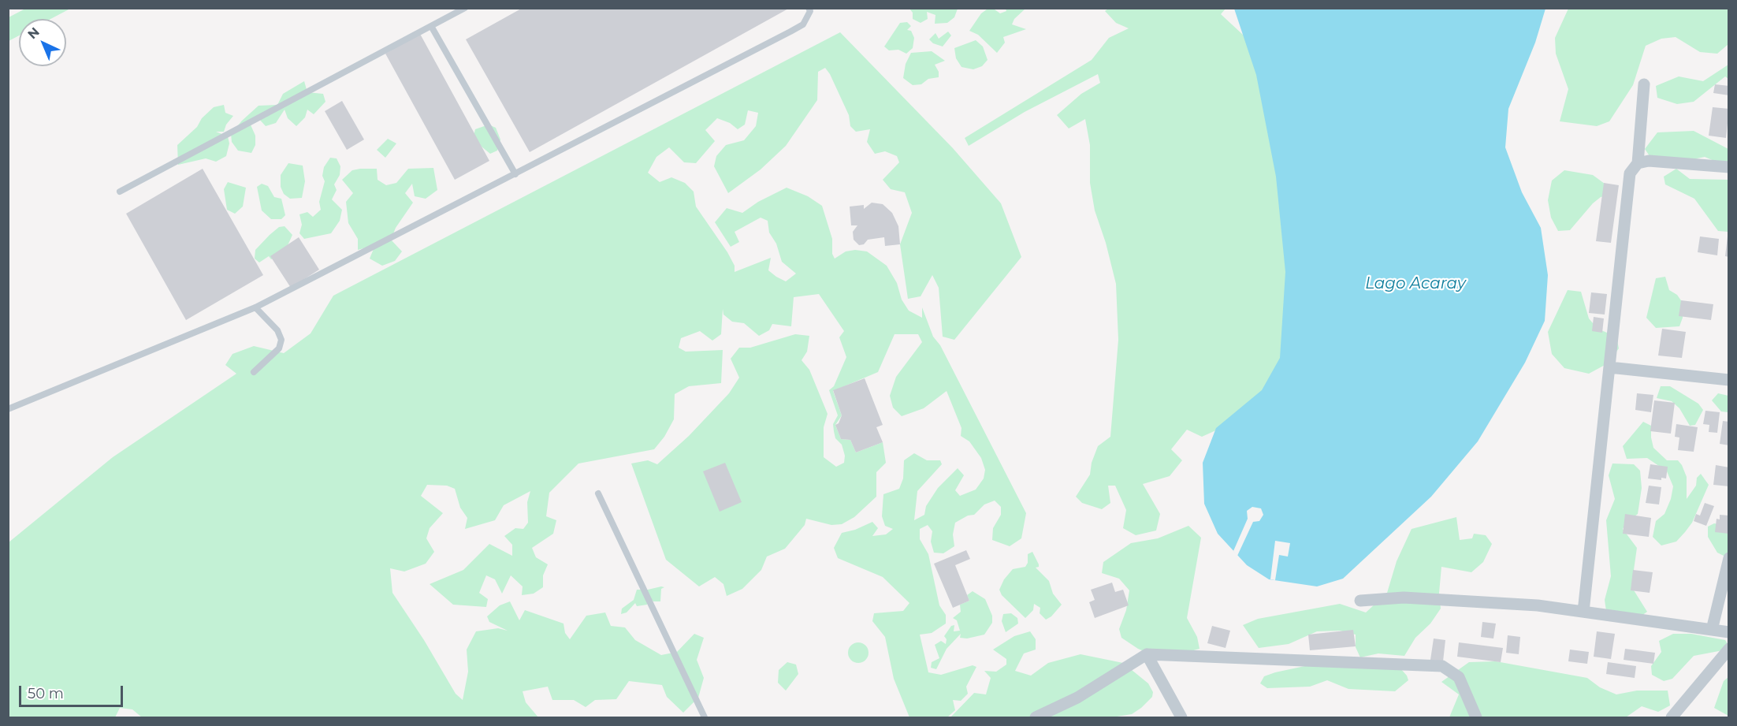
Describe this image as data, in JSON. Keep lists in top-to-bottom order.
{
  "water": ["Lago Acaray"],
  "scale_bar": "50 m",
  "north": "top left"
}
